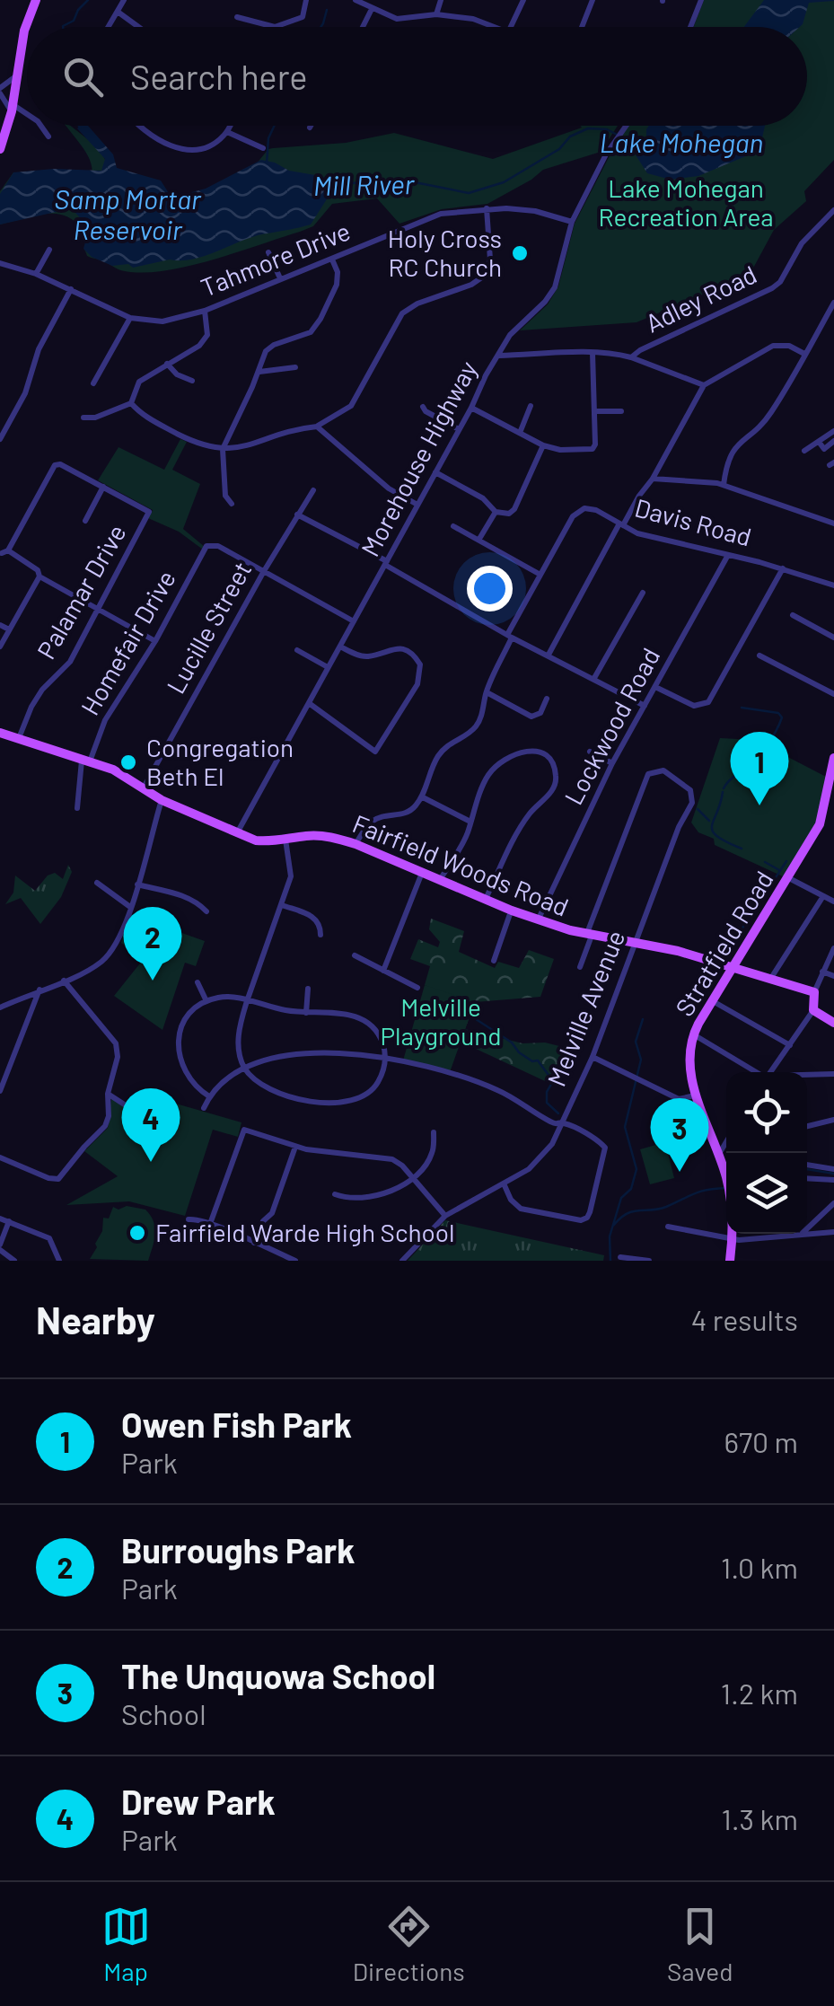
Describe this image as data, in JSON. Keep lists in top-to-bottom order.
{
  "streets": {
    "main road": ["Fairfield Woods Road", "Stratfield Road"],
    "street": [
      "Tahmore Drive",
      "Adley Road",
      "Morehouse Highway",
      "Davis Road",
      "Palamar Drive",
      "Lucille Street",
      "Homefair Drive",
      "Lockwood Road",
      "Melville Avenue"
    ]
  },
  "crossings": [
    ["Tahmore Drive", "Morehouse Highway"],
    ["Adley Road", "Morehouse Highway"],
    ["Morehouse Highway", "Fairfield Woods Road"],
    ["Davis Road", "Lockwood Road"],
    ["Palamar Drive", "Fairfield Woods Road"],
    ["Lucille Street", "Homefair Drive"],
    ["Lucille Street", "Fairfield Woods Road"],
    ["Homefair Drive", "Fairfield Woods Road"],
    ["Lockwood Road", "Fairfield Woods Road"],
    ["Fairfield Woods Road", "Stratfield Road"],
    ["Fairfield Woods Road", "Melville Avenue"]
  ],
  "water": ["Lake Mohegan", "Mill River", "Samp Mortar Reservoir"],
  "parks": ["Lake Mohegan Recreation Area", "Melville Playground"],
  "places": ["Holy Cross RC Church", "Congregation Beth El", "Fairfield Warde High School"],
  "page": {
    "search": "Search here",
    "pins": [
      "1",
      "2",
      "4",
      "3"
    ],
    "heading": ["Nearby", "4 results"],
    "list": [
      {
        "mark": "1",
        "name": "Owen Fish Park",
        "note": "Park",
        "value": "670 m"
      },
      {
        "mark": "2",
        "name": "Burroughs Park",
        "note": "Park",
        "value": "1.0 km"
      },
      {
        "mark": "3",
        "name": "The Unquowa School",
        "note": "School",
        "value": "1.2 km"
      },
      {
        "mark": "4",
        "name": "Drew Park",
        "note": "Park",
        "value": "1.3 km"
      }
    ],
    "nav": ["Map", "Directions", "Saved"]
  }
}
